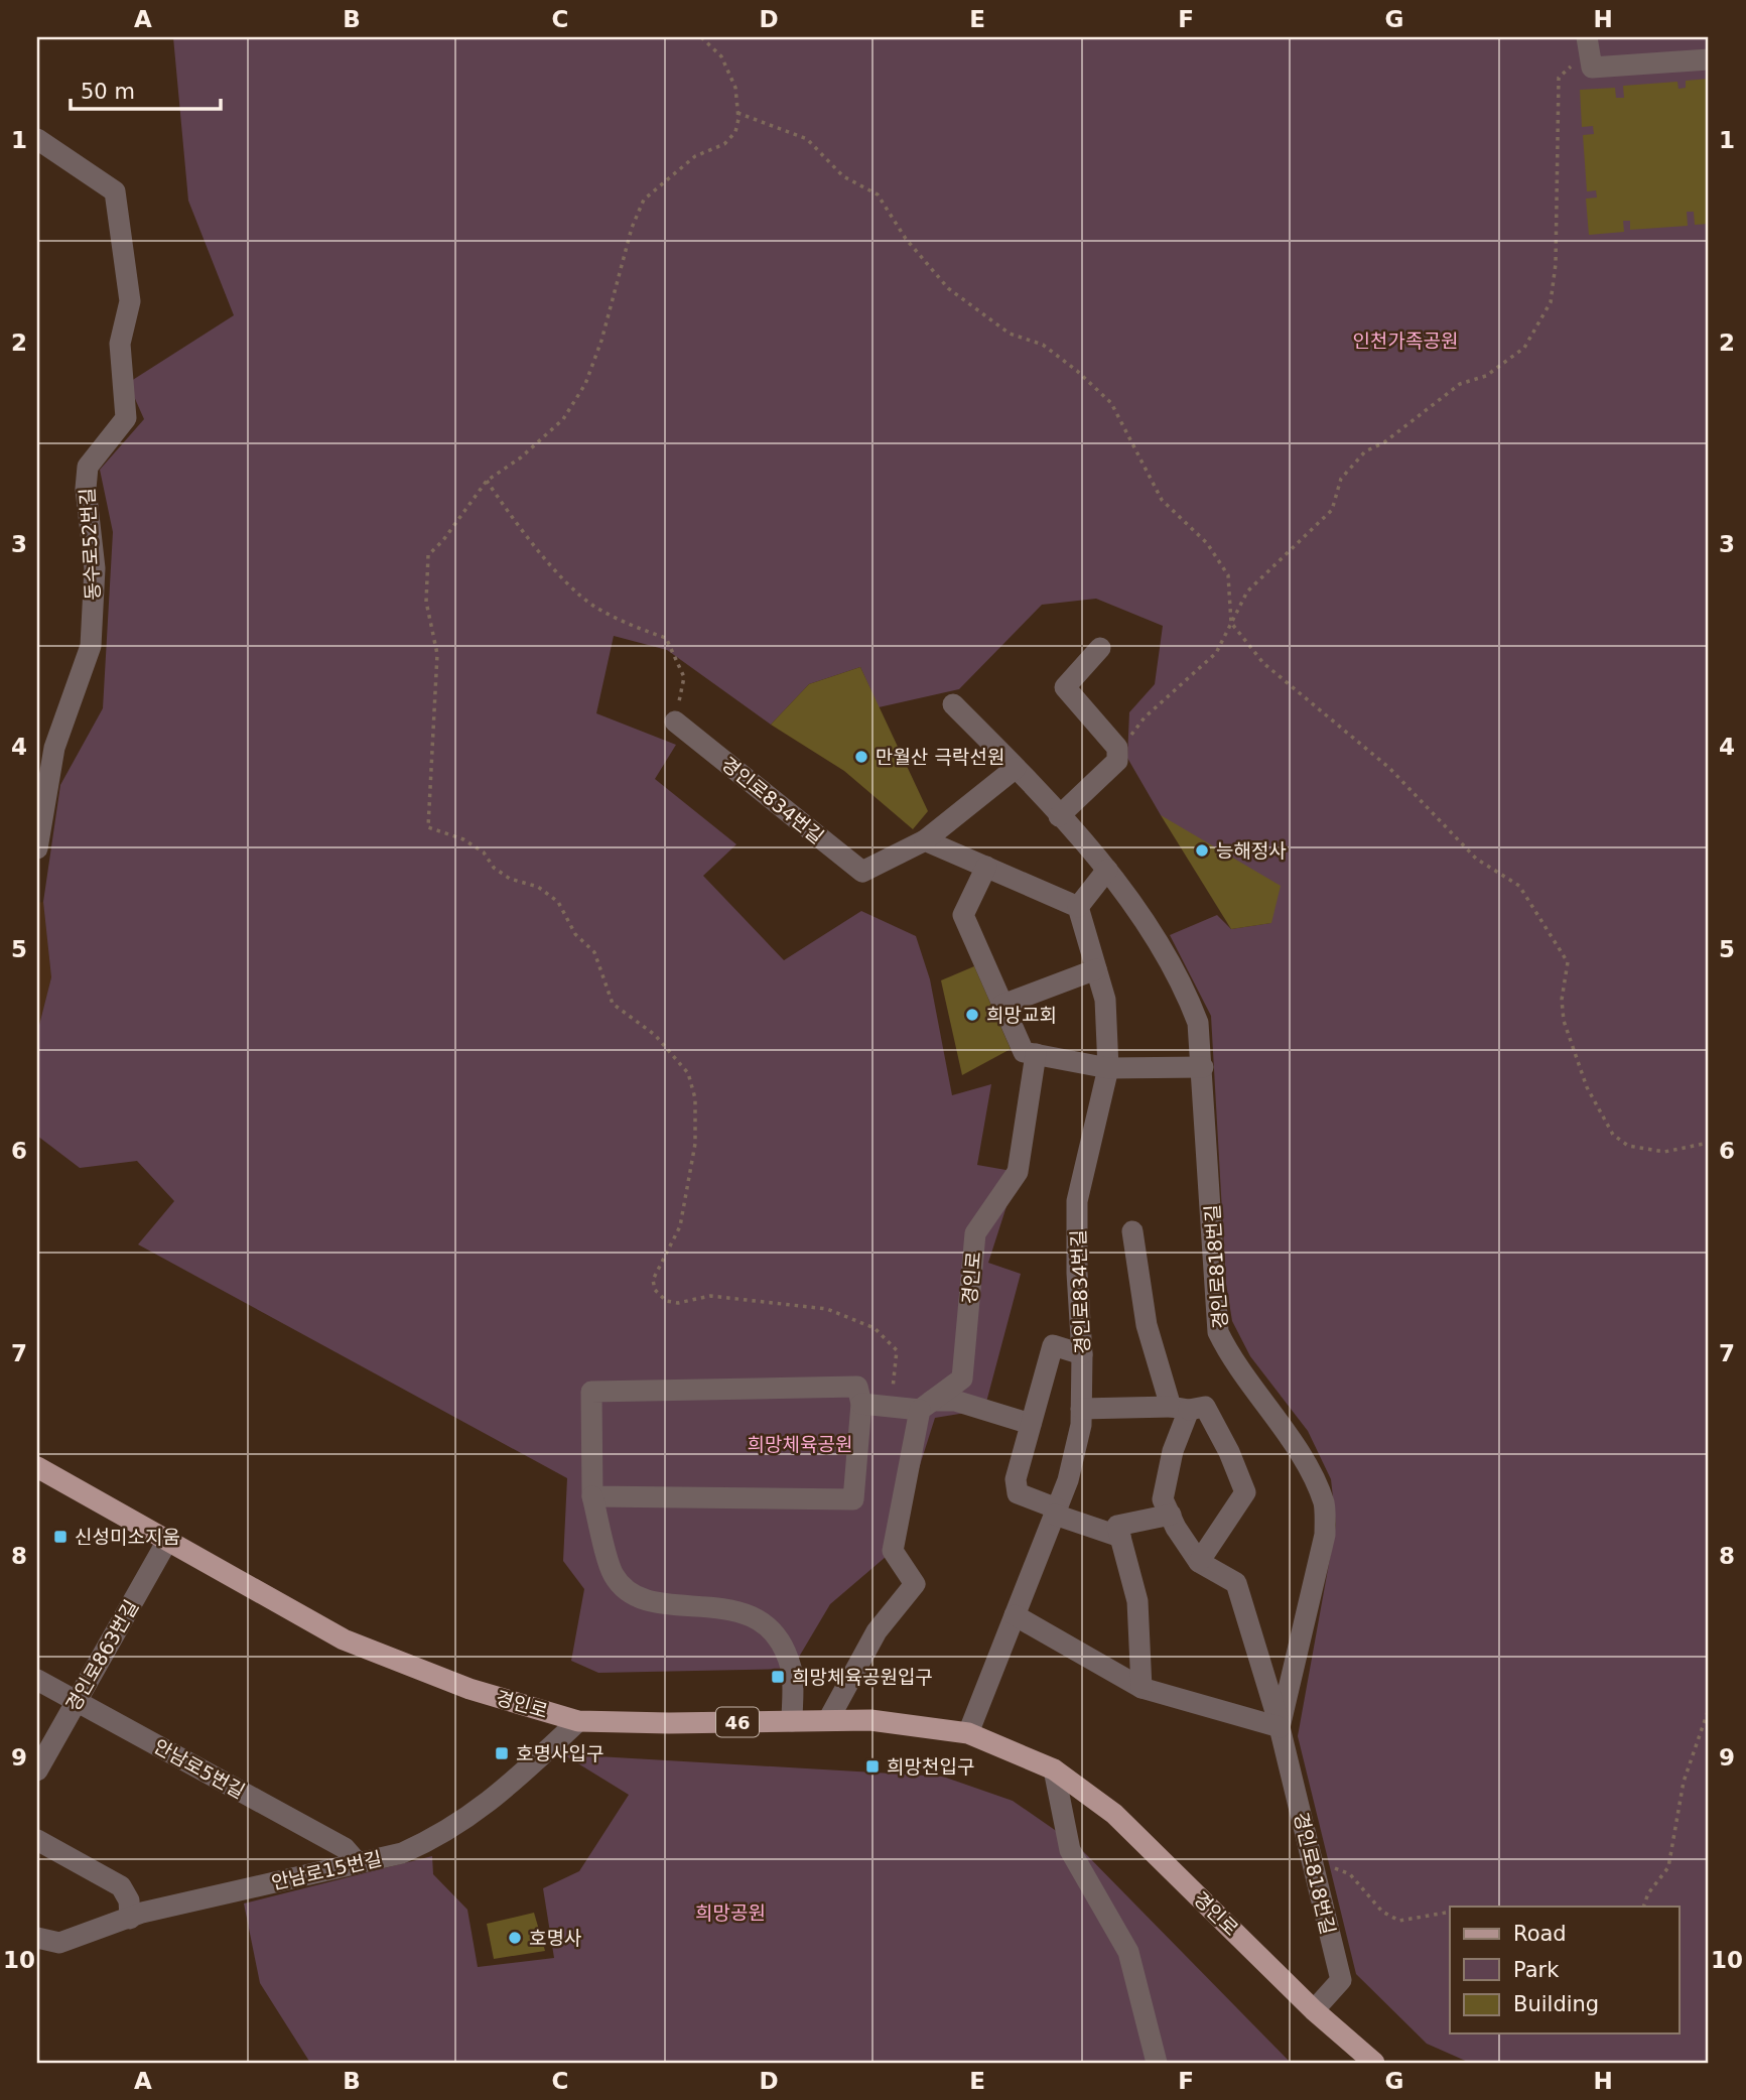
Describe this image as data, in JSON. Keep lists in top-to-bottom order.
{
  "streets": {
    "main road": ["경인로", "46"],
    "street": [
      "동수로52번길",
      "경인로834번길",
      "경인로818번길",
      "경인로863번길",
      "안남로5번길",
      "안남로15번길"
    ]
  },
  "crossings": [
    ["경인로834번길", "경인로"],
    ["경인로818번길", "경인로"],
    ["경인로", "경인로863번길"],
    ["경인로", "안남로15번길"],
    ["경인로863번길", "안남로5번길"],
    ["안남로5번길", "안남로15번길"]
  ],
  "parks": ["인천가족공원", "희망체육공원", "희망공원"],
  "places": {
    "other": [
      "만월산 극락선원",
      "능해정사",
      "희망교회",
      "호명사"
    ],
    "transit": [
      "신성미소지움",
      "희망체육공원입구",
      "호명사입구",
      "희망천입구"
    ]
  },
  "legend": ["Road", "Park", "Building"],
  "scale_bar": "50 m",
  "grid": {
    "columns": [
      "A",
      "B",
      "C",
      "D",
      "E",
      "F",
      "G",
      "H"
    ],
    "rows": [
      "1",
      "2",
      "3",
      "4",
      "5",
      "6",
      "7",
      "8",
      "9",
      "10"
    ]
  }
}
